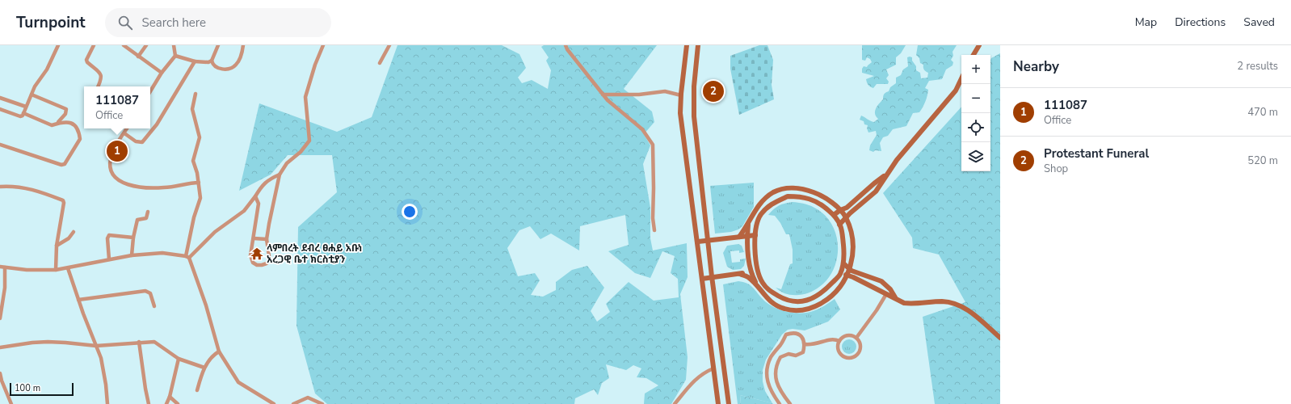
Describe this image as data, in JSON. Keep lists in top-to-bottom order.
{
  "places": {
    "temple": ["ላምበረት ደብረ ፀሐይ አቡነ አረጋዊ ቤተ ክርስቲያን"]
  },
  "scale_bar": "100 m",
  "page": {
    "header": "Turnpoint",
    "search": "Search here",
    "nav": ["Map", "Directions", "Saved"],
    "heading": ["Nearby", "2 results"],
    "map_buttons": ["+", "−"],
    "pins": ["2", "1"],
    "popup": ["111087", "Office"],
    "list": [
      {
        "mark": "1",
        "name": "111087",
        "note": "Office",
        "value": "470 m"
      },
      {
        "mark": "2",
        "name": "Protestant Funeral",
        "note": "Shop",
        "value": "520 m"
      }
    ],
    "scale": "100 m"
  }
}
